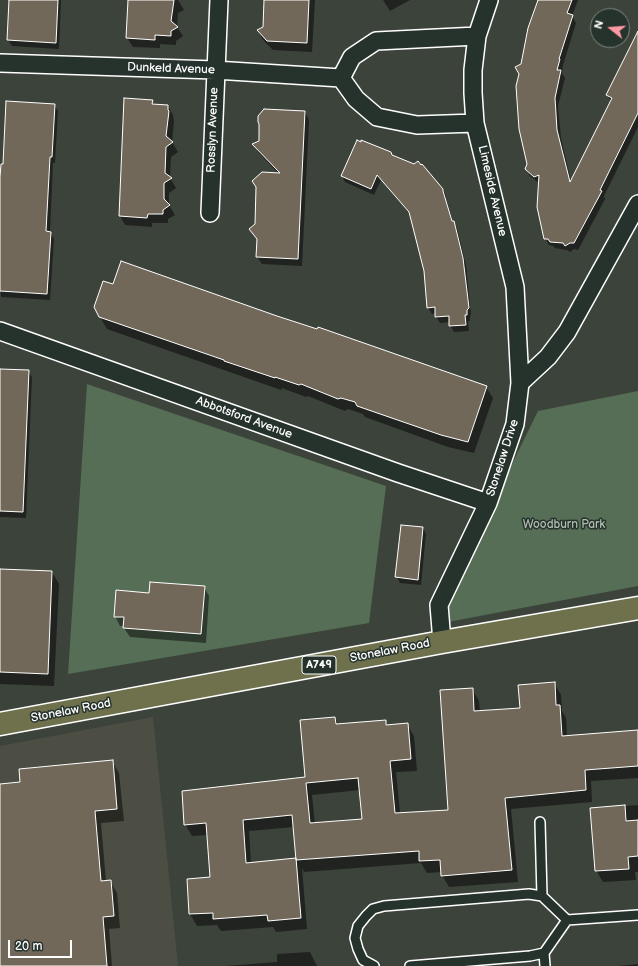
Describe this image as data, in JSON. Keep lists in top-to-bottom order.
{
  "streets": {
    "main road": ["Stonelaw Road", "A749"],
    "street": [
      "Dunkeld Avenue",
      "Rosslyn Avenue",
      "Limeside Avenue",
      "Abbotsford Avenue",
      "Stonelaw Drive"
    ]
  },
  "crossings": [
    ["Dunkeld Avenue", "Rosslyn Avenue"],
    ["Limeside Avenue", "Stonelaw Drive"],
    ["Abbotsford Avenue", "Stonelaw Drive"],
    ["Stonelaw Drive", "Stonelaw Road"]
  ],
  "parks": ["Woodburn Park"],
  "scale_bar": "20 m",
  "north": "left"
}
